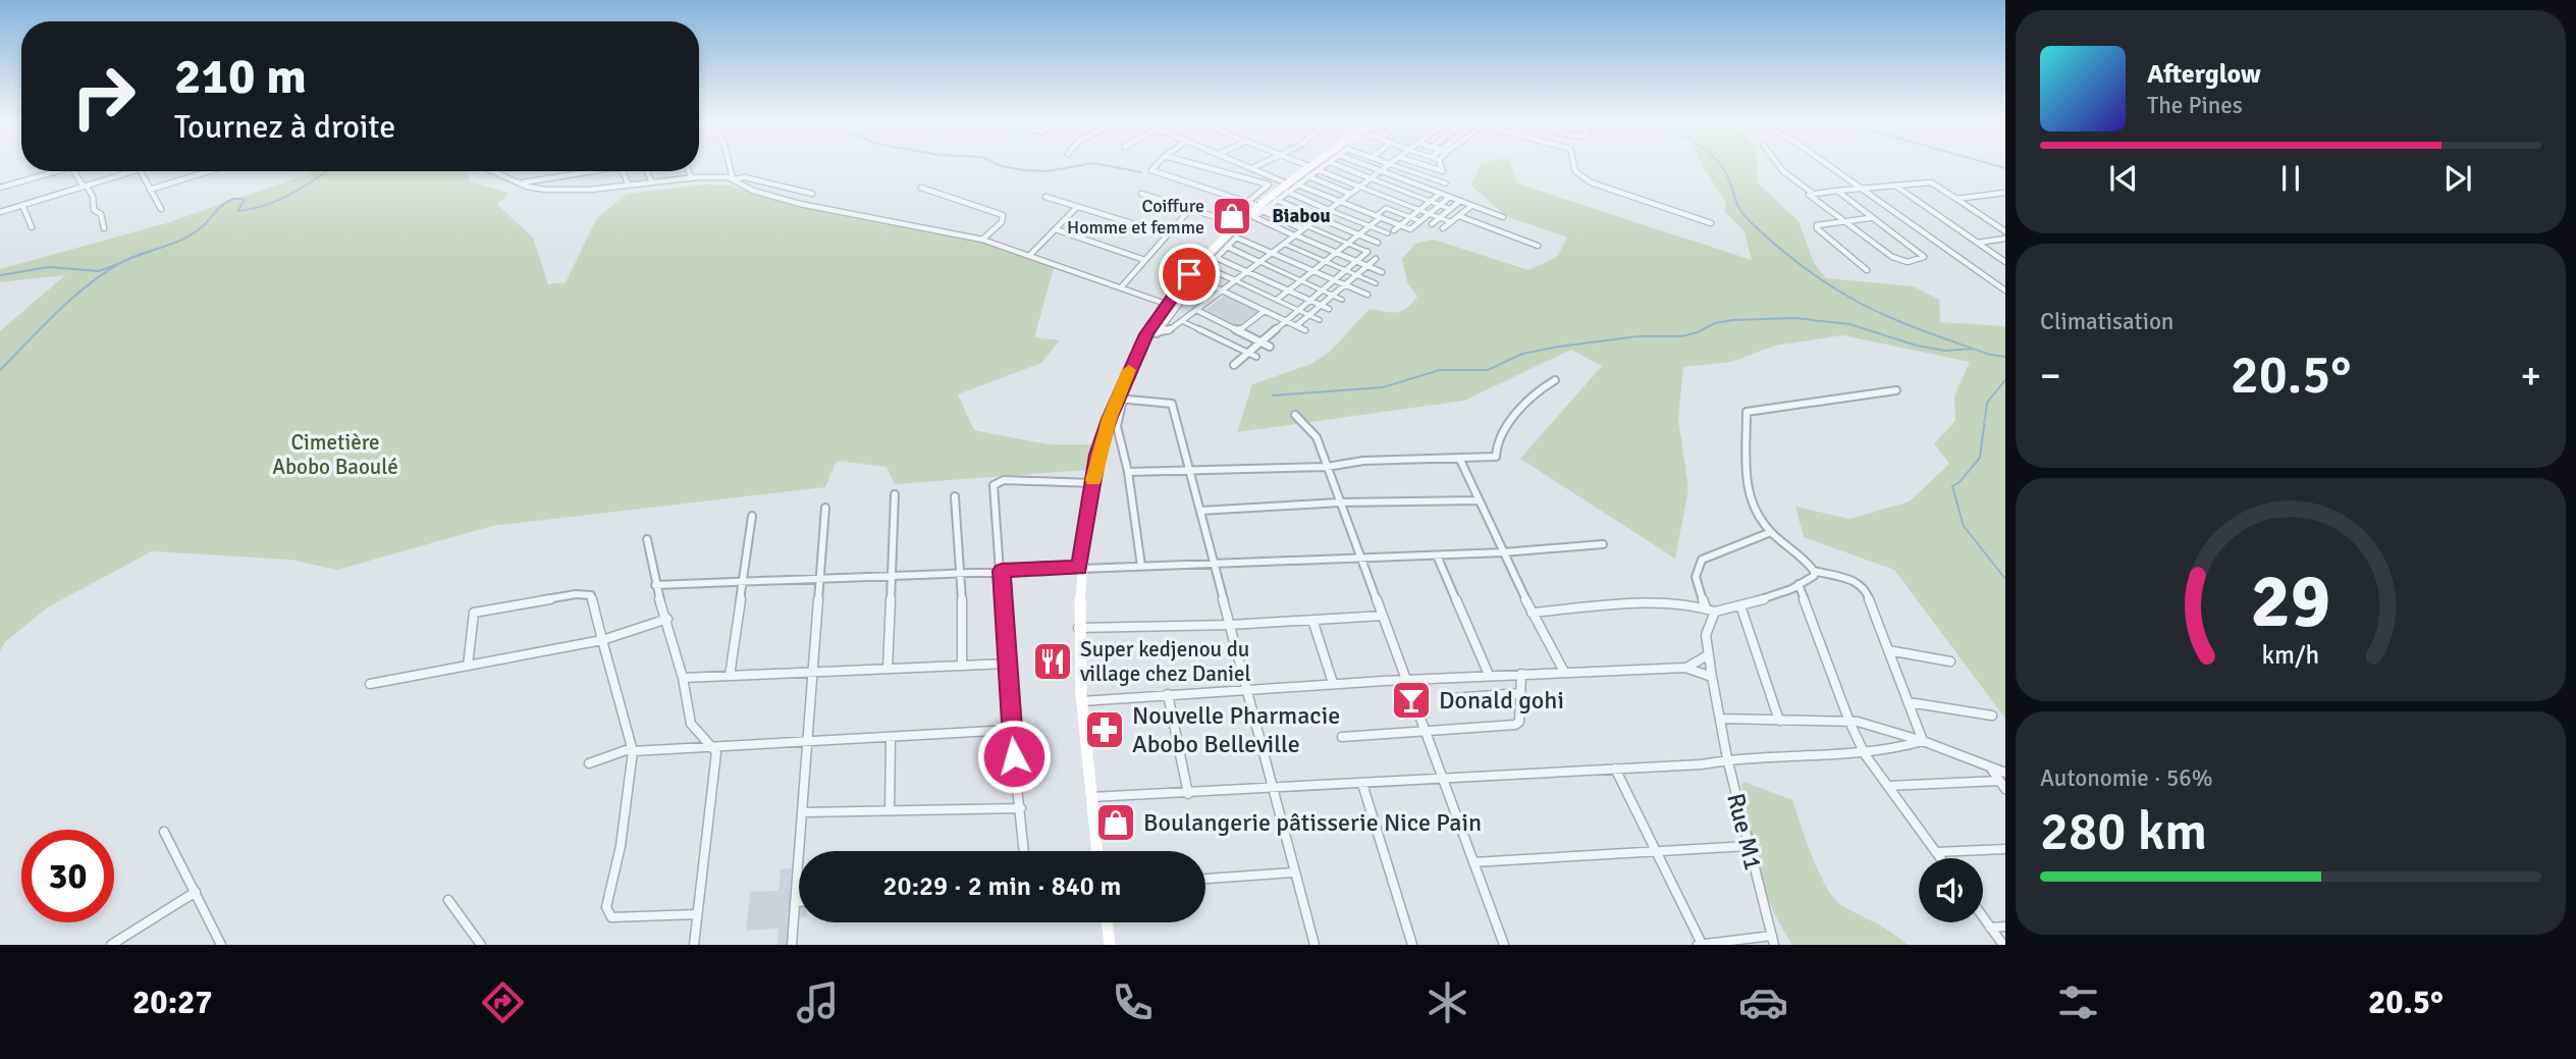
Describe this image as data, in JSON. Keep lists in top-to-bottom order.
{
  "streets": {
    "street": ["Rue M1"]
  },
  "districts": ["Biabou"],
  "parks": ["Cimetière Abobo Baoulé"],
  "places": {
    "shop": ["Coiffure Homme et femme", "Boulangerie pâtisserie Nice Pain"],
    "restaurant": ["Super kedjenou du village chez Daniel"],
    "bar": ["Donald gohi"],
    "pharmacy": ["Nouvelle Pharmacie Abobo Belleville"]
  },
  "page": {
    "turn": ["210 m", "Tournez à droite"],
    "song": ["Afterglow", "The Pines"],
    "tile": [
      "Climatisation",
      ["Autonomie · 56%", "280 km"]
    ],
    "heat": ["−", "20.5°", "+"],
    "limit": "30",
    "trip": "20:29 · 2 min · 840 m",
    "tabs": ["20:27", "20.5°"],
    "gauge": ["29", "km/h"]
  }
}
